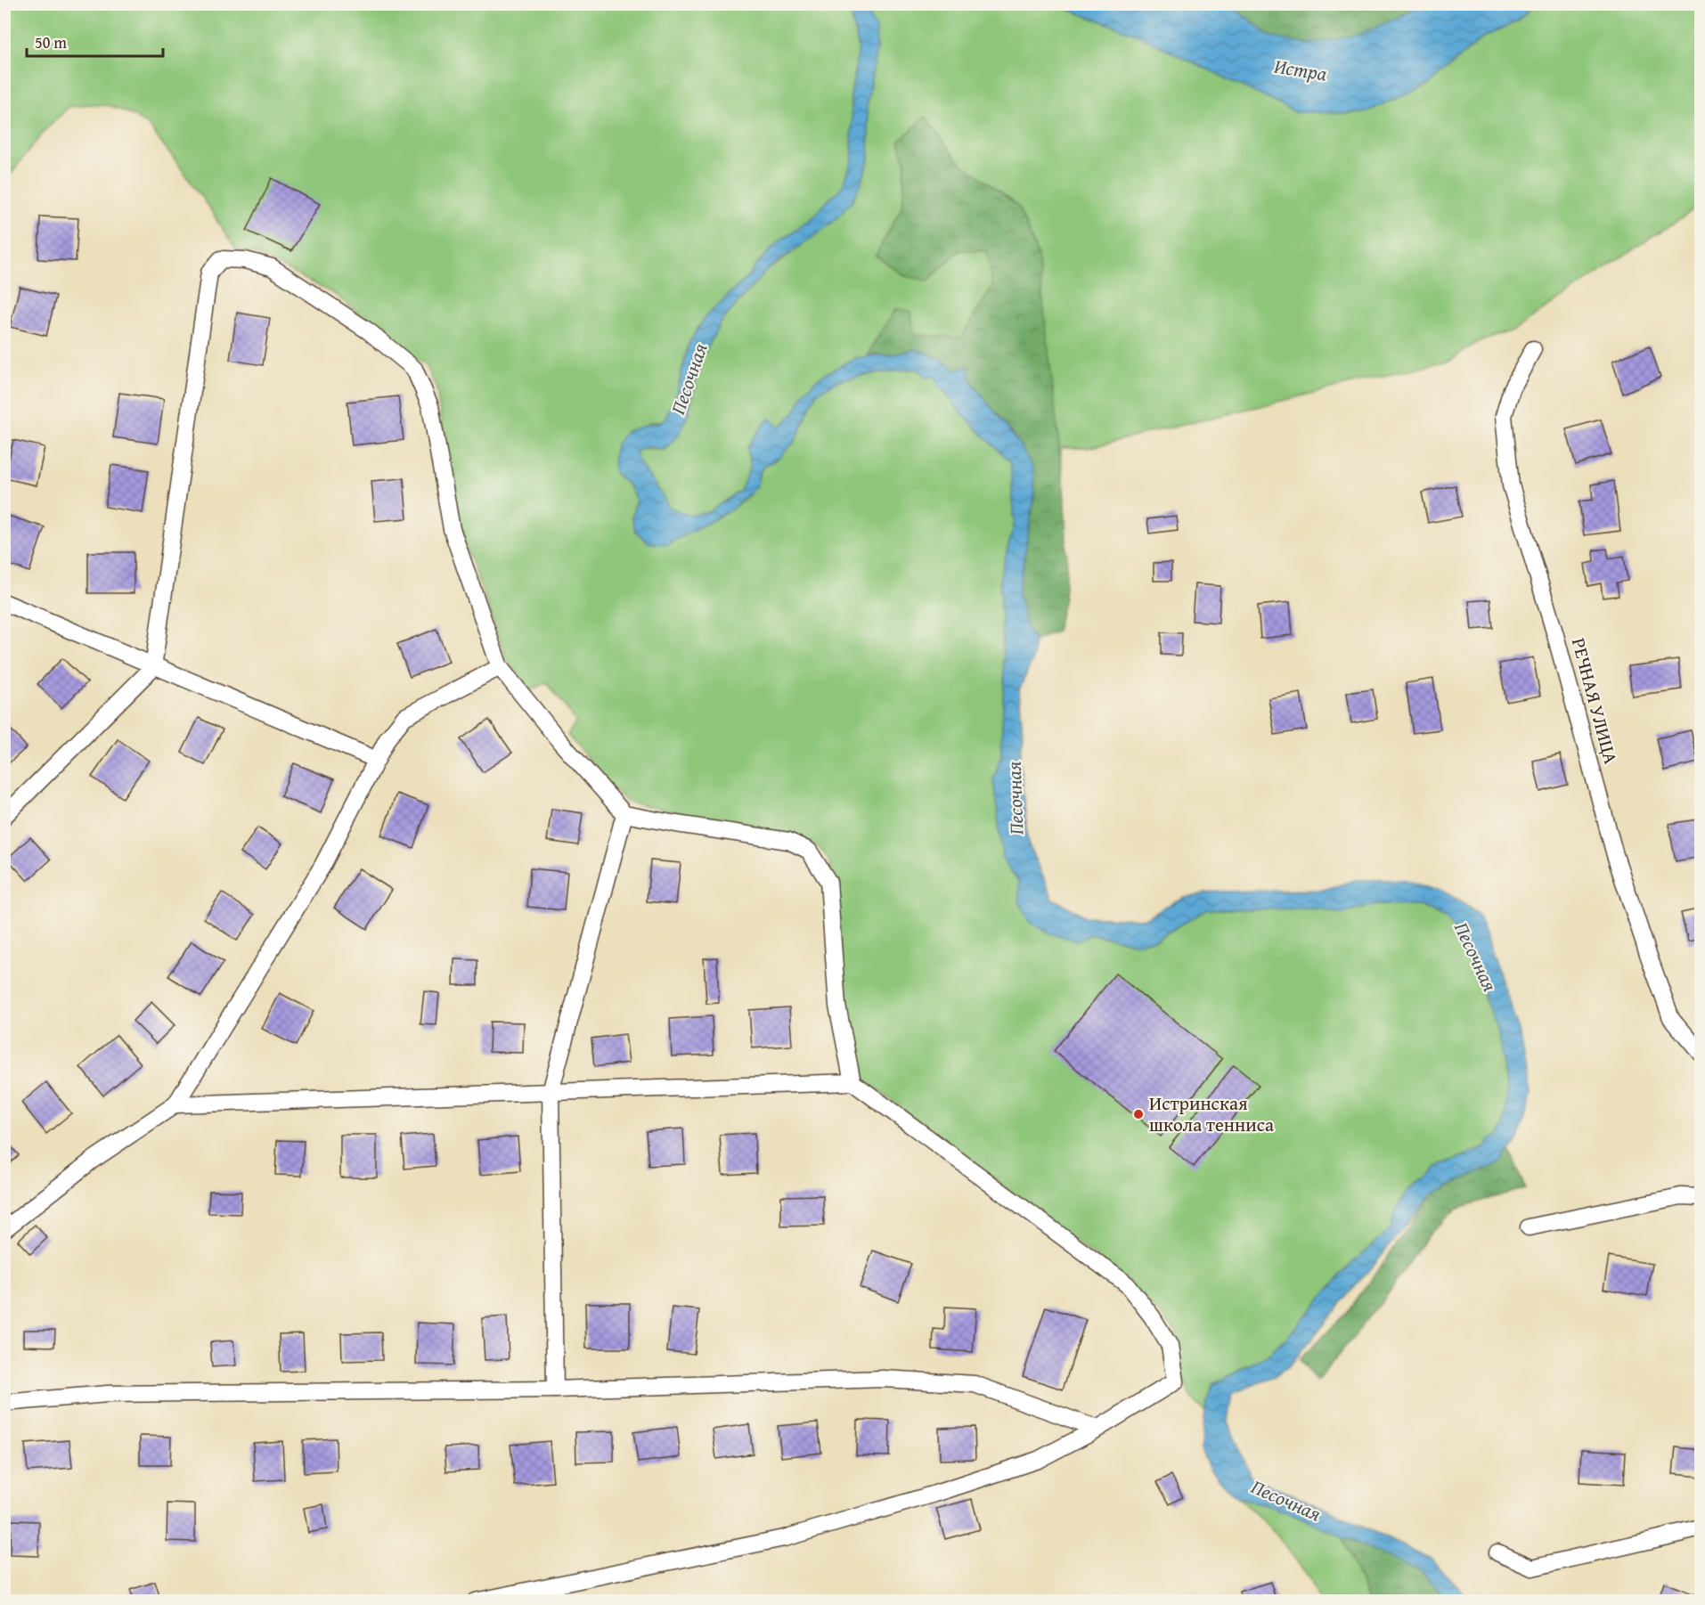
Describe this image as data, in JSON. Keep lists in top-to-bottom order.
{
  "streets": {
    "street": ["РЕЧНАЯ УЛИЦА"]
  },
  "water": ["Истра", "Песочная"],
  "places": ["Истринская школа тенниса"],
  "scale_bar": "50 m"
}
